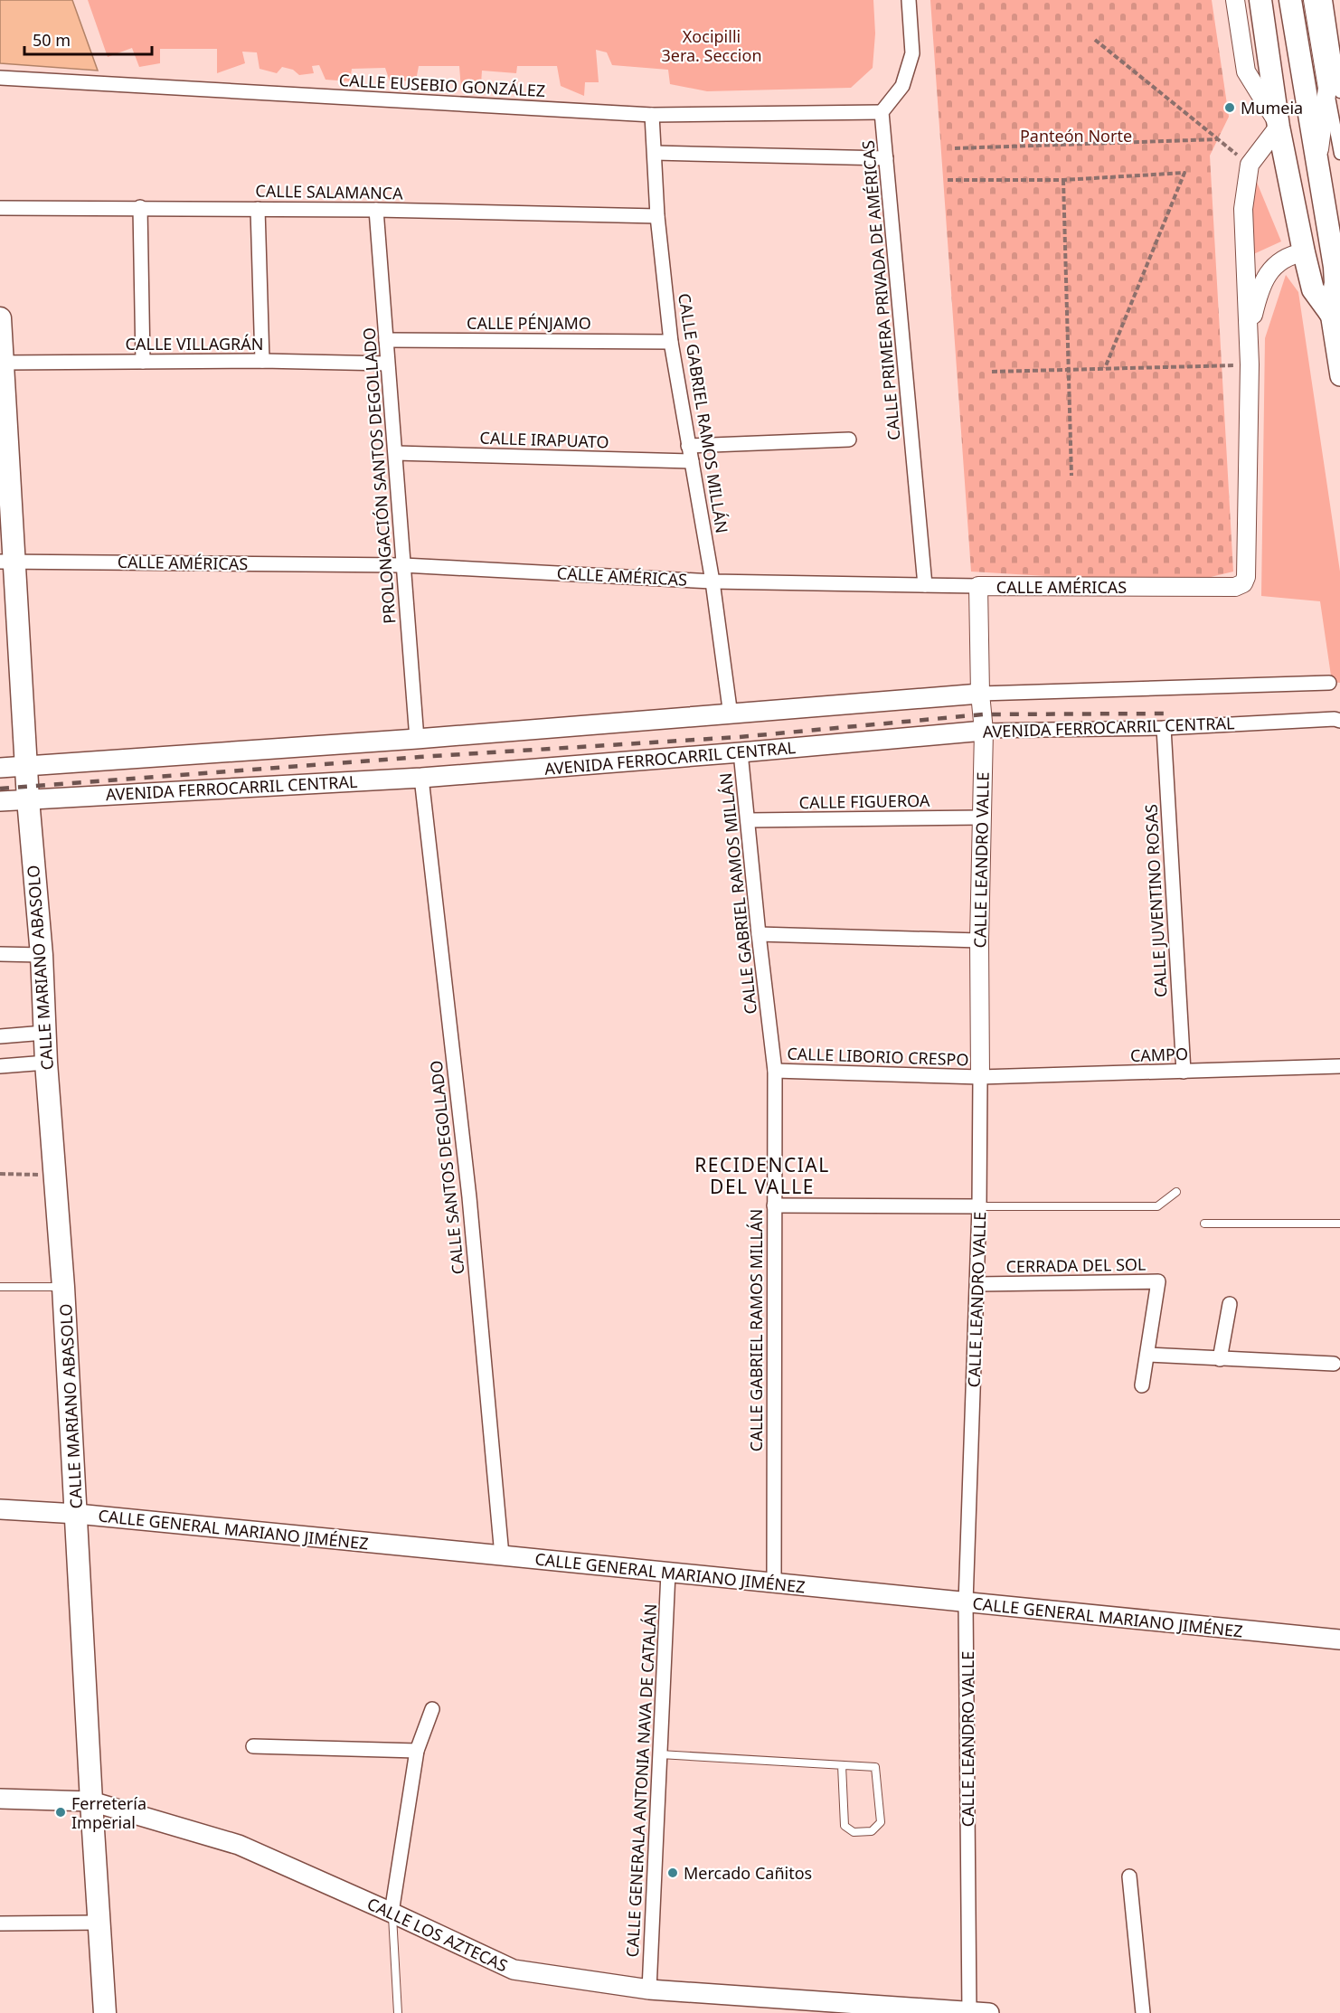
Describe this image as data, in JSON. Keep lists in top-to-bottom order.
{
  "streets": {
    "main road": [
      "AVENIDA FERROCARRIL CENTRAL",
      "CALLE MARIANO ABASOLO",
      "CALLE GENERAL MARIANO JIMÉNEZ",
      "CALLE LOS AZTECAS"
    ],
    "street": [
      "CALLE EUSEBIO GONZÁLEZ",
      "CALLE SALAMANCA",
      "CALLE PRIMERA PRIVADA DE AMÉRICAS",
      "CALLE PÉNJAMO",
      "CALLE VILLAGRÁN",
      "CALLE GABRIEL RAMOS MILLÁN",
      "CALLE IRAPUATO",
      "PROLONGACIÓN SANTOS DEGOLLADO",
      "CALLE AMÉRICAS",
      "CALLE FIGUEROA",
      "CALLE LEANDRO VALLE",
      "CALLE JUVENTINO ROSAS",
      "CAMPO",
      "CALLE LIBORIO CRESPO",
      "CALLE SANTOS DEGOLLADO",
      "CERRADA DEL SOL",
      "CALLE GENERALA ANTONIA NAVA DE CATALÁN"
    ]
  },
  "crossings": [
    ["CALLE EUSEBIO GONZÁLEZ", "CALLE PRIMERA PRIVADA DE AMÉRICAS"],
    ["CALLE EUSEBIO GONZÁLEZ", "CALLE GABRIEL RAMOS MILLÁN"],
    ["CALLE SALAMANCA", "CALLE GABRIEL RAMOS MILLÁN"],
    ["CALLE SALAMANCA", "PROLONGACIÓN SANTOS DEGOLLADO"],
    ["CALLE PRIMERA PRIVADA DE AMÉRICAS", "CALLE AMÉRICAS"],
    ["CALLE PÉNJAMO", "CALLE GABRIEL RAMOS MILLÁN"],
    ["CALLE PÉNJAMO", "PROLONGACIÓN SANTOS DEGOLLADO"],
    ["CALLE VILLAGRÁN", "PROLONGACIÓN SANTOS DEGOLLADO"],
    ["CALLE VILLAGRÁN", "CALLE MARIANO ABASOLO"],
    ["CALLE GABRIEL RAMOS MILLÁN", "CALLE IRAPUATO"],
    ["CALLE GABRIEL RAMOS MILLÁN", "CALLE AMÉRICAS"],
    ["CALLE GABRIEL RAMOS MILLÁN", "AVENIDA FERROCARRIL CENTRAL"],
    ["CALLE GABRIEL RAMOS MILLÁN", "CALLE FIGUEROA"],
    ["CALLE GABRIEL RAMOS MILLÁN", "CALLE LIBORIO CRESPO"],
    ["CALLE GABRIEL RAMOS MILLÁN", "CALLE GENERAL MARIANO JIMÉNEZ"],
    ["CALLE IRAPUATO", "PROLONGACIÓN SANTOS DEGOLLADO"],
    ["PROLONGACIÓN SANTOS DEGOLLADO", "CALLE AMÉRICAS"],
    ["CALLE AMÉRICAS", "CALLE LEANDRO VALLE"],
    ["CALLE AMÉRICAS", "CALLE MARIANO ABASOLO"],
    ["AVENIDA FERROCARRIL CENTRAL", "CALLE LEANDRO VALLE"],
    ["AVENIDA FERROCARRIL CENTRAL", "CALLE JUVENTINO ROSAS"],
    ["AVENIDA FERROCARRIL CENTRAL", "CALLE MARIANO ABASOLO"],
    ["AVENIDA FERROCARRIL CENTRAL", "CALLE SANTOS DEGOLLADO"],
    ["CALLE FIGUEROA", "CALLE LEANDRO VALLE"],
    ["CALLE LEANDRO VALLE", "CAMPO"],
    ["CALLE LEANDRO VALLE", "CALLE LIBORIO CRESPO"],
    ["CALLE LEANDRO VALLE", "CERRADA DEL SOL"],
    ["CALLE LEANDRO VALLE", "CALLE GENERAL MARIANO JIMÉNEZ"],
    ["CALLE LEANDRO VALLE", "CALLE LOS AZTECAS"],
    ["CALLE JUVENTINO ROSAS", "CAMPO"],
    ["CALLE MARIANO ABASOLO", "CALLE GENERAL MARIANO JIMÉNEZ"],
    ["CALLE MARIANO ABASOLO", "CALLE LOS AZTECAS"],
    ["CAMPO", "CALLE LIBORIO CRESPO"],
    ["CALLE SANTOS DEGOLLADO", "CALLE GENERAL MARIANO JIMÉNEZ"],
    ["CALLE GENERAL MARIANO JIMÉNEZ", "CALLE GENERALA ANTONIA NAVA DE CATALÁN"],
    ["CALLE GENERALA ANTONIA NAVA DE CATALÁN", "CALLE LOS AZTECAS"]
  ],
  "districts": ["RECIDENCIAL DEL VALLE"],
  "parks": ["Xocipilli 3era. Seccion", "Panteón Norte"],
  "places": ["Mumeia", "Ferretería Imperial", "Mercado Cañitos"],
  "scale_bar": "50 m"
}
